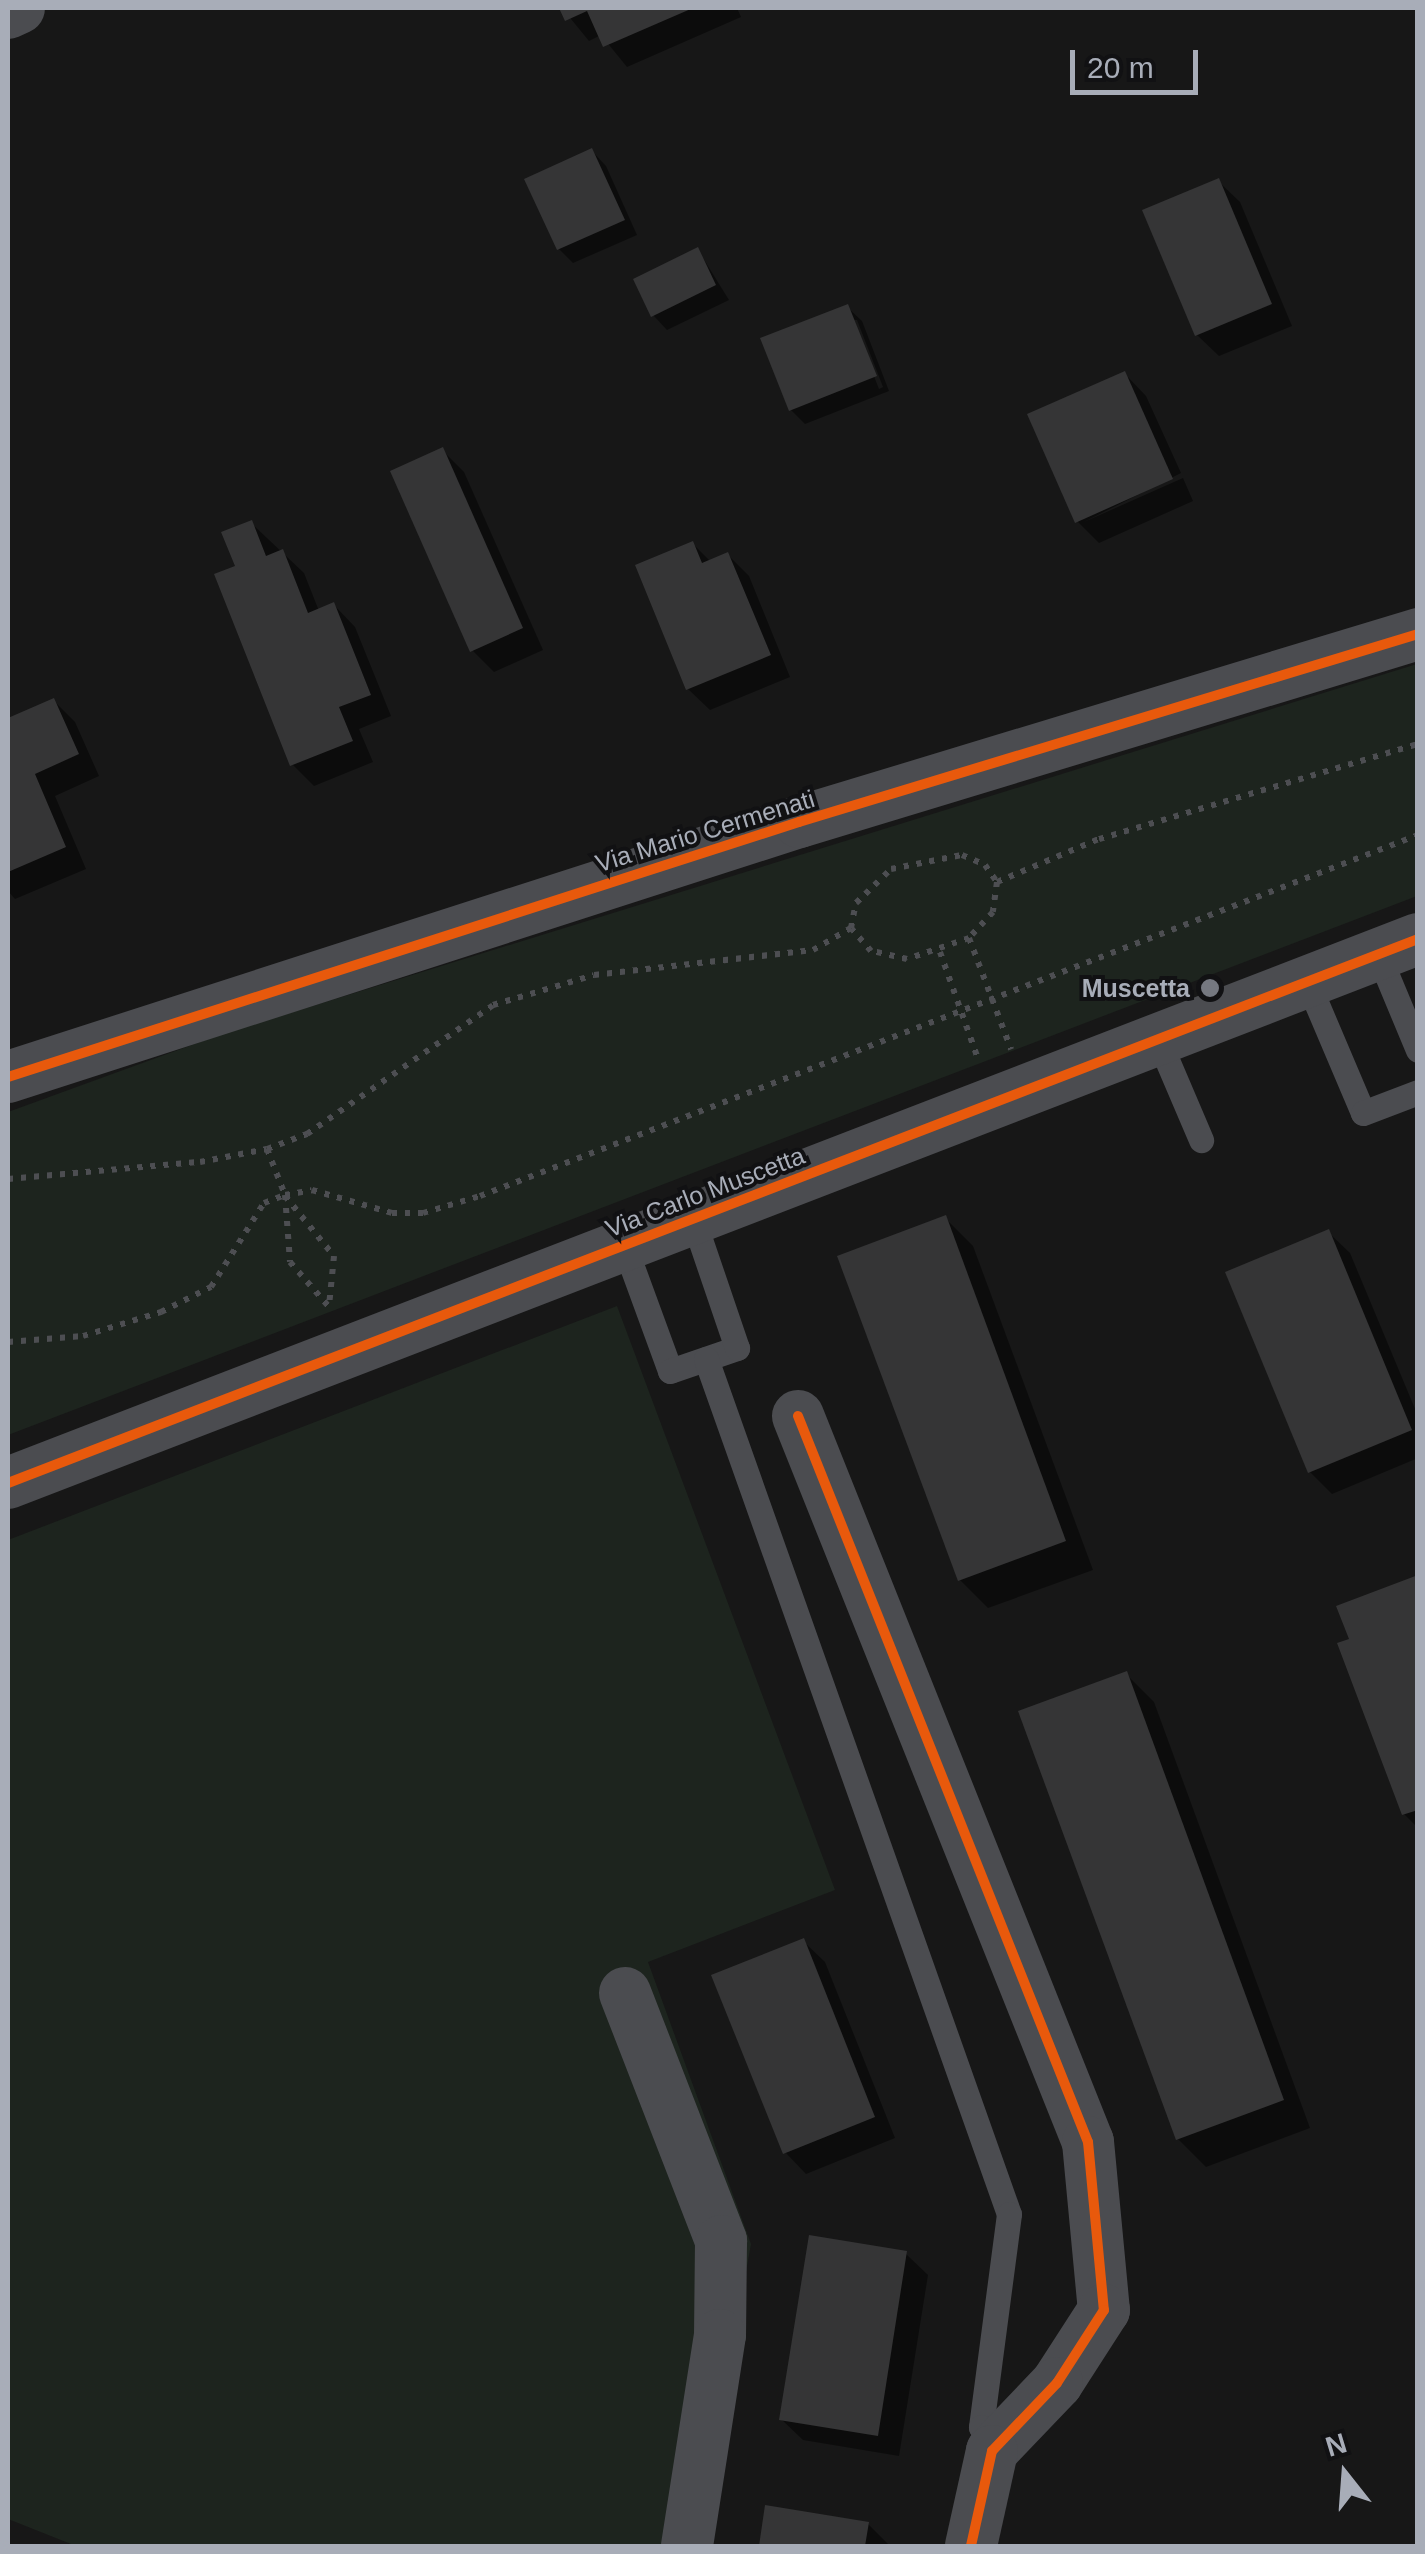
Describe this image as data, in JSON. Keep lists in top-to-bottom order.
{
  "streets": {
    "street": ["Via Mario Cermenati", "Via Carlo Muscetta"]
  },
  "places": ["Muscetta"],
  "scale_bar": "20 m",
  "north": "top"
}
